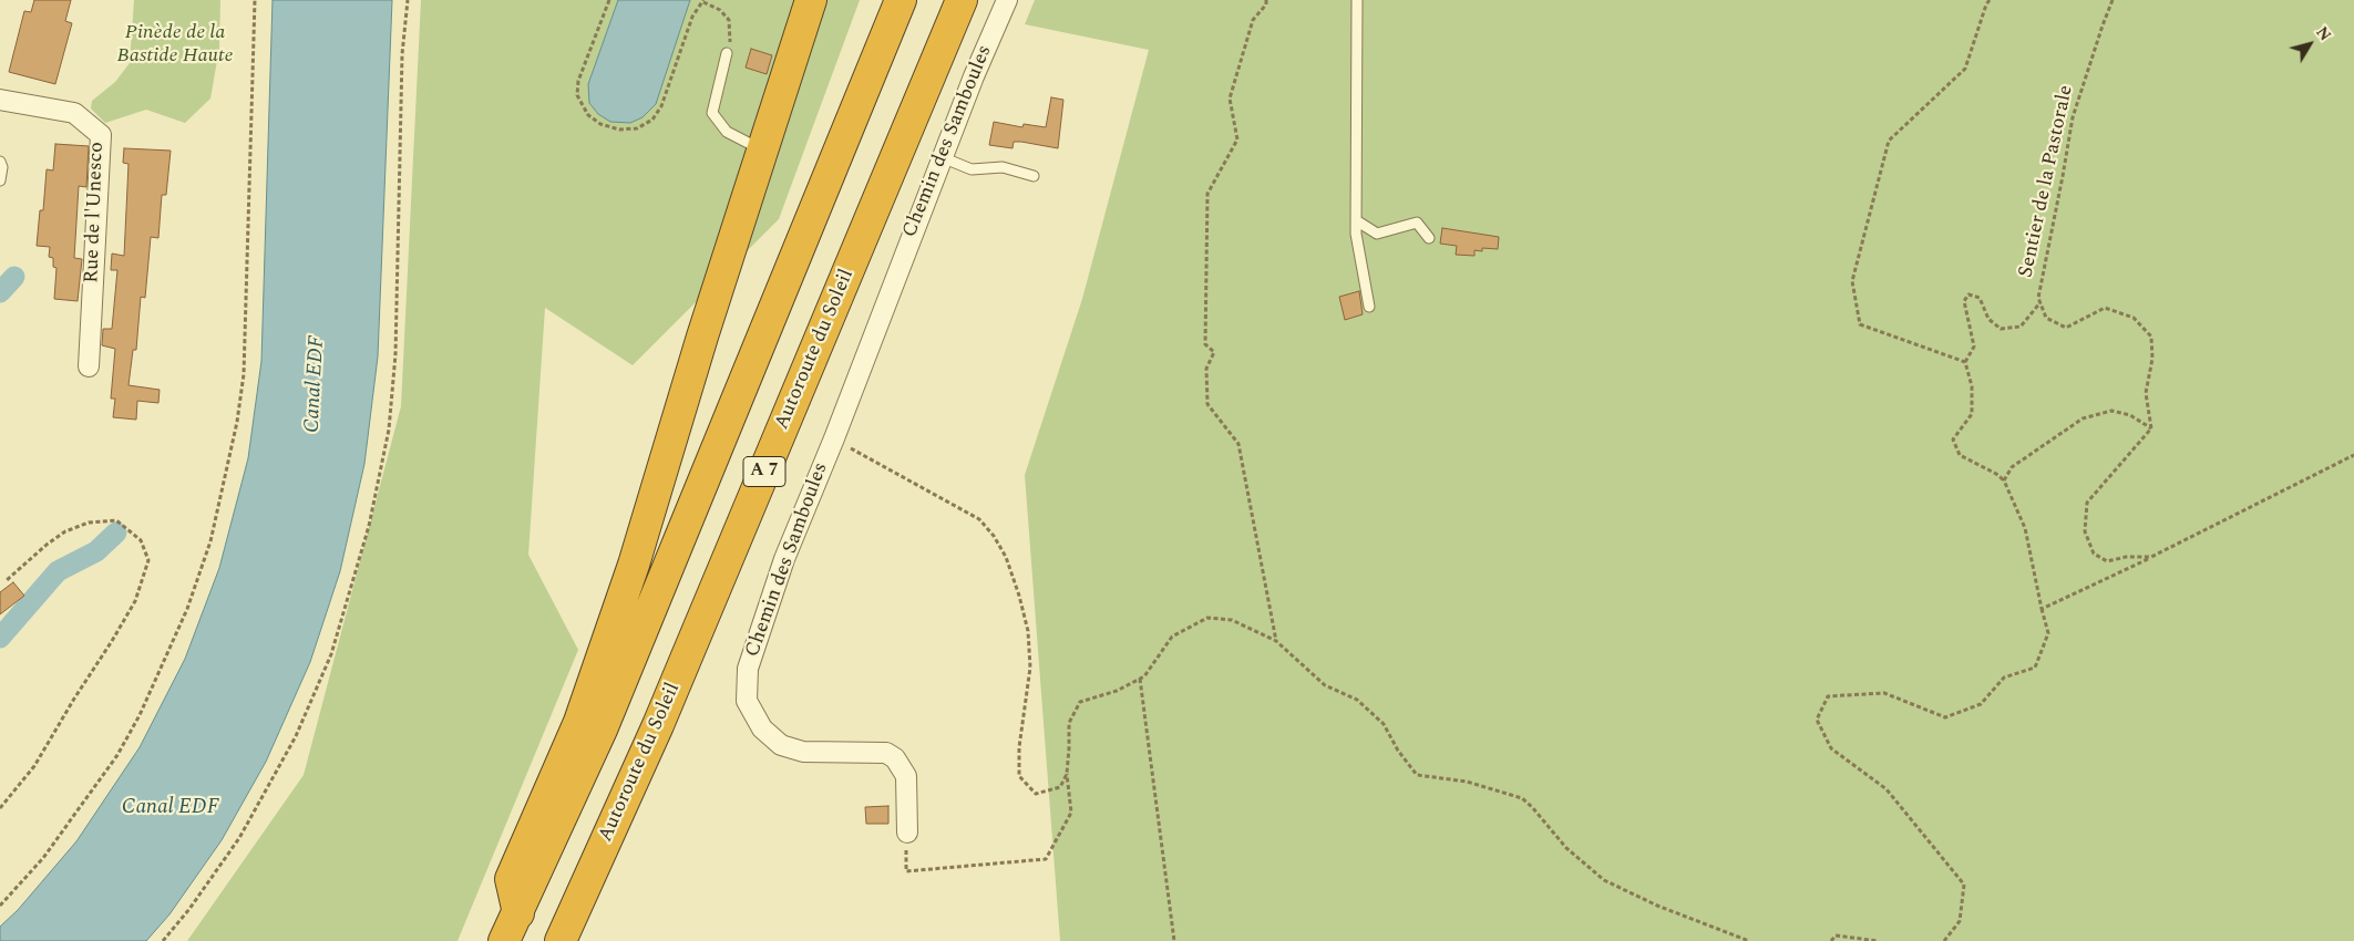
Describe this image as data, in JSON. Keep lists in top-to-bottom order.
{
  "streets": {
    "highway": ["Autoroute du Soleil", "A 7"],
    "street": ["Chemin des Samboules", "Rue de l'Unesco"],
    "path": ["Sentier de la Pastorale"]
  },
  "water": ["Canal EDF"],
  "parks": ["Pinède de la Bastide Haute"],
  "north": "top right"
}
